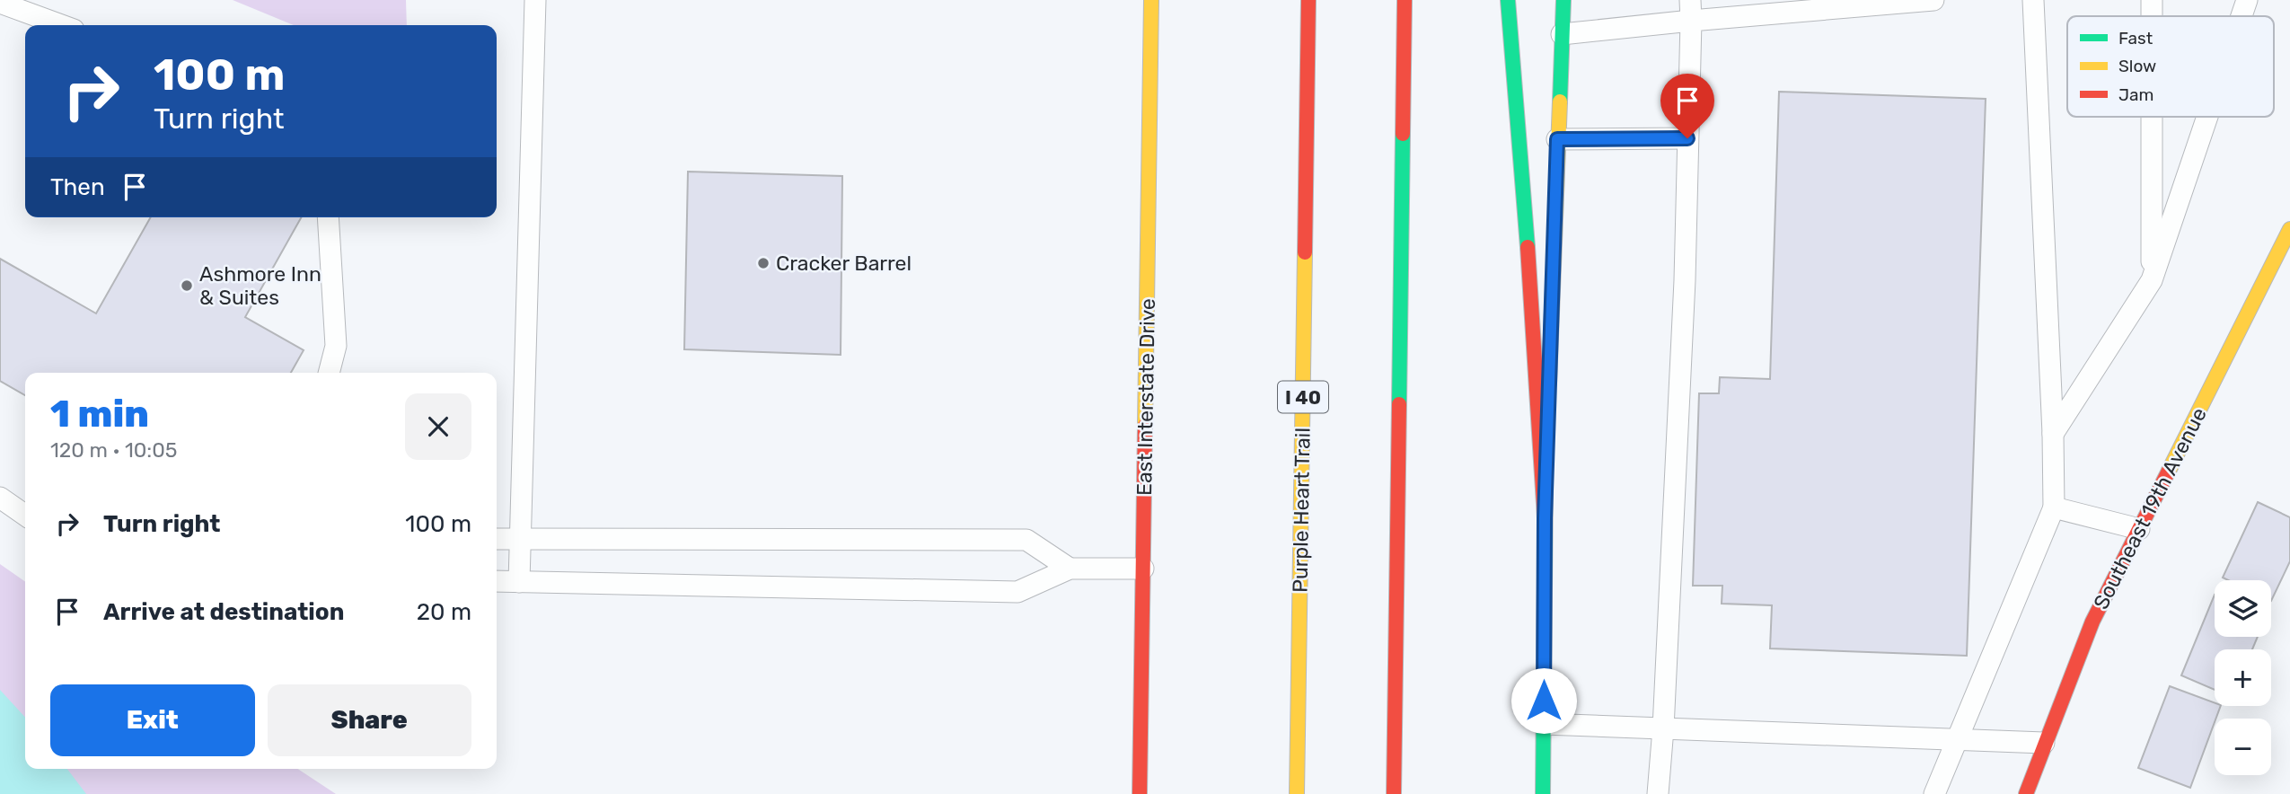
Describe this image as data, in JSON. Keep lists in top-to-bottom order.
{
  "streets": {
    "main road": [
      "East Interstate Drive",
      "I 40",
      "Southeast 19th Avenue",
      "Purple Heart Trail"
    ]
  },
  "places": ["Cracker Barrel", "Ashmore Inn & Suites"],
  "legend": ["Fast", "Slow", "Jam"],
  "page": {
    "turn": ["100 m", "Turn right"],
    "then": "Then",
    "heading": ["1 min", "120 m · 10:05"],
    "list": [
      {
        "name": "Turn right",
        "value": "100 m"
      },
      {
        "name": "Arrive at destination",
        "value": "20 m"
      }
    ],
    "map_buttons": ["+", "−"],
    "buttons": ["Exit", "Share"]
  }
}
